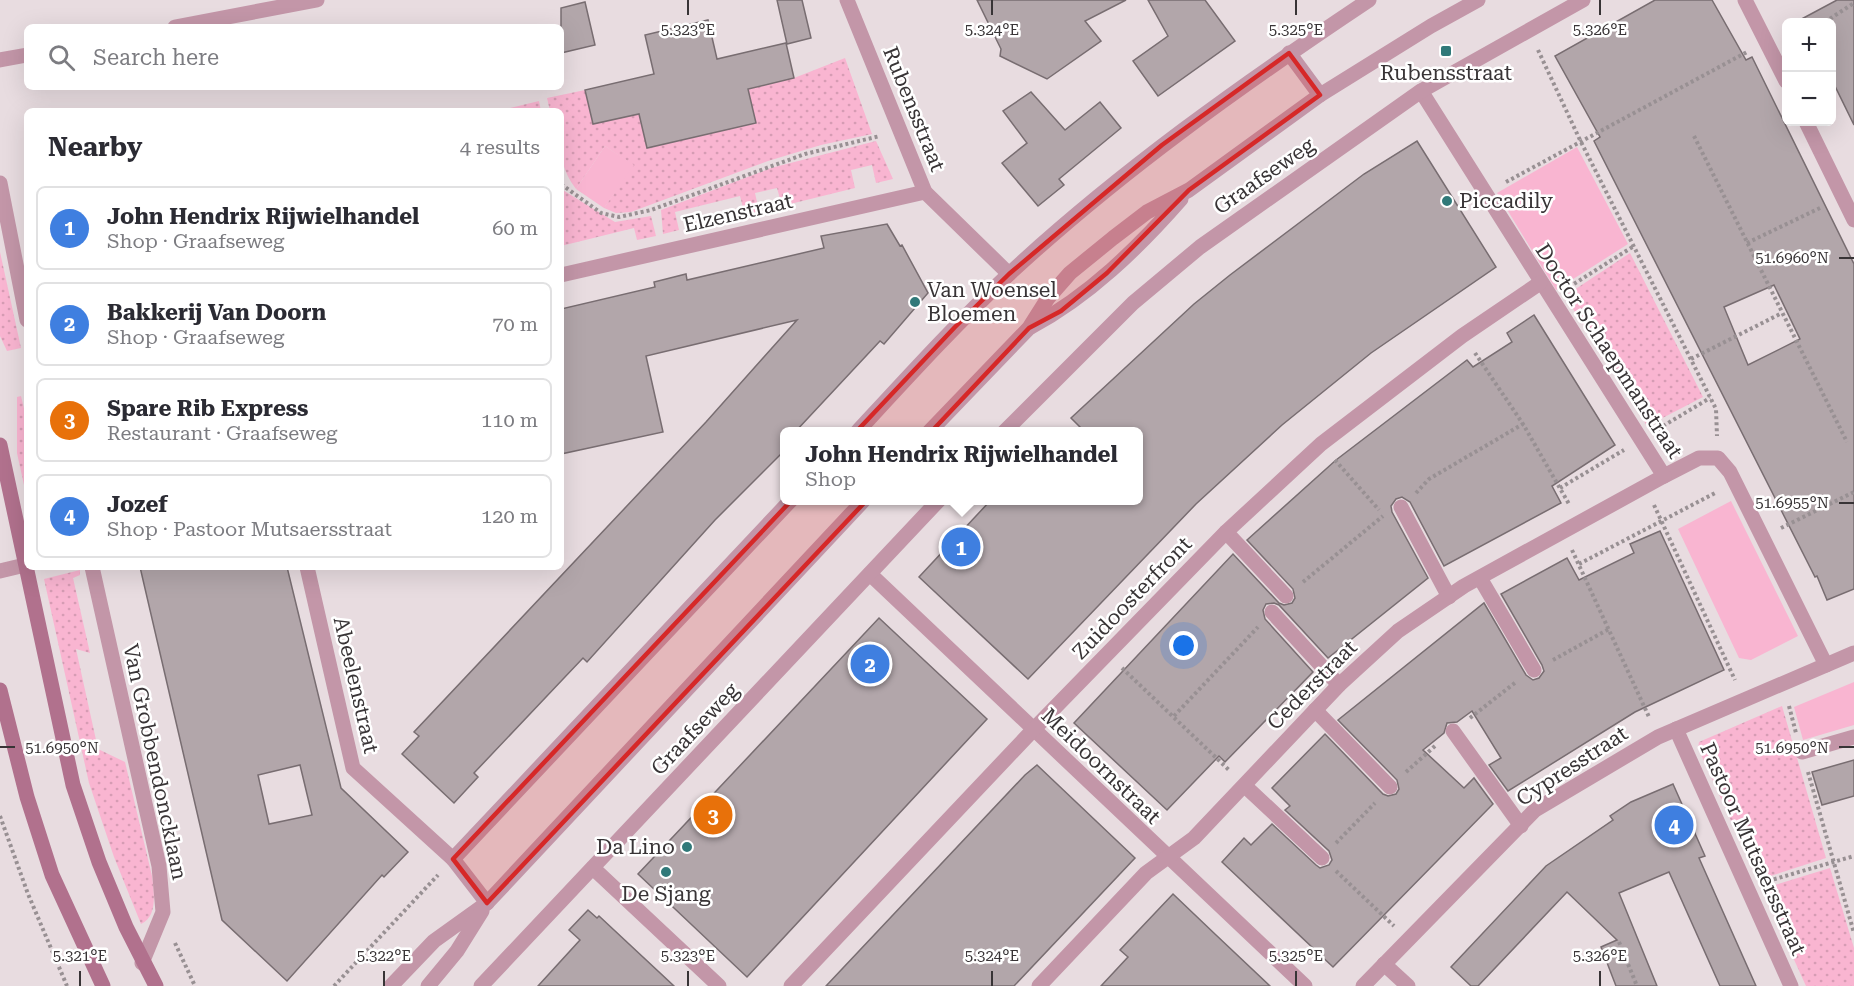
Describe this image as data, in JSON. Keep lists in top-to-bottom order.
{
  "streets": {
    "street": [
      "Rubensstraat",
      "Graafseweg",
      "Elzenstraat",
      "Doctor Schaepmanstraat",
      "Zuidoosterfront",
      "Abeelenstraat",
      "Cederstraat",
      "Van Grobbendoncklaan",
      "Meidoornstraat",
      "Cypresstraat",
      "Pastoor Mutsaersstraat"
    ]
  },
  "crossings": [
    ["Rubensstraat", "Elzenstraat"],
    ["Graafseweg", "Doctor Schaepmanstraat"],
    ["Graafseweg", "Abeelenstraat"],
    ["Graafseweg", "Meidoornstraat"],
    ["Doctor Schaepmanstraat", "Zuidoosterfront"],
    ["Doctor Schaepmanstraat", "Cederstraat"],
    ["Zuidoosterfront", "Meidoornstraat"],
    ["Cederstraat", "Meidoornstraat"],
    ["Cypresstraat", "Pastoor Mutsaersstraat"]
  ],
  "places": {
    "transit": ["Rubensstraat"],
    "other": [
      "Piccadily",
      "Van Woensel Bloemen",
      "Da Lino",
      "De Sjang"
    ]
  },
  "page": {
    "map_buttons": ["+", "−"],
    "search": "Search here",
    "heading": ["Nearby", "4 results"],
    "list": [
      {
        "mark": "1",
        "name": "John Hendrix Rijwielhandel",
        "note": "Shop · Graafseweg",
        "value": "60 m"
      },
      {
        "mark": "2",
        "name": "Bakkerij Van Doorn",
        "note": "Shop · Graafseweg",
        "value": "70 m"
      },
      {
        "mark": "3",
        "name": "Spare Rib Express",
        "note": "Restaurant · Graafseweg",
        "value": "110 m"
      },
      {
        "mark": "4",
        "name": "Jozef",
        "note": "Shop · Pastoor Mutsaersstraat",
        "value": "120 m"
      }
    ],
    "popup": ["John Hendrix Rijwielhandel", "Shop"],
    "pins": [
      "1",
      "2",
      "3",
      "4"
    ]
  },
  "coordinates": [
    "5.323°E",
    "5.324°E",
    "5.325°E",
    "5.326°E",
    "51.6960°N",
    "51.6955°N",
    "51.6950°N",
    "5.321°E",
    "5.322°E"
  ]
}
